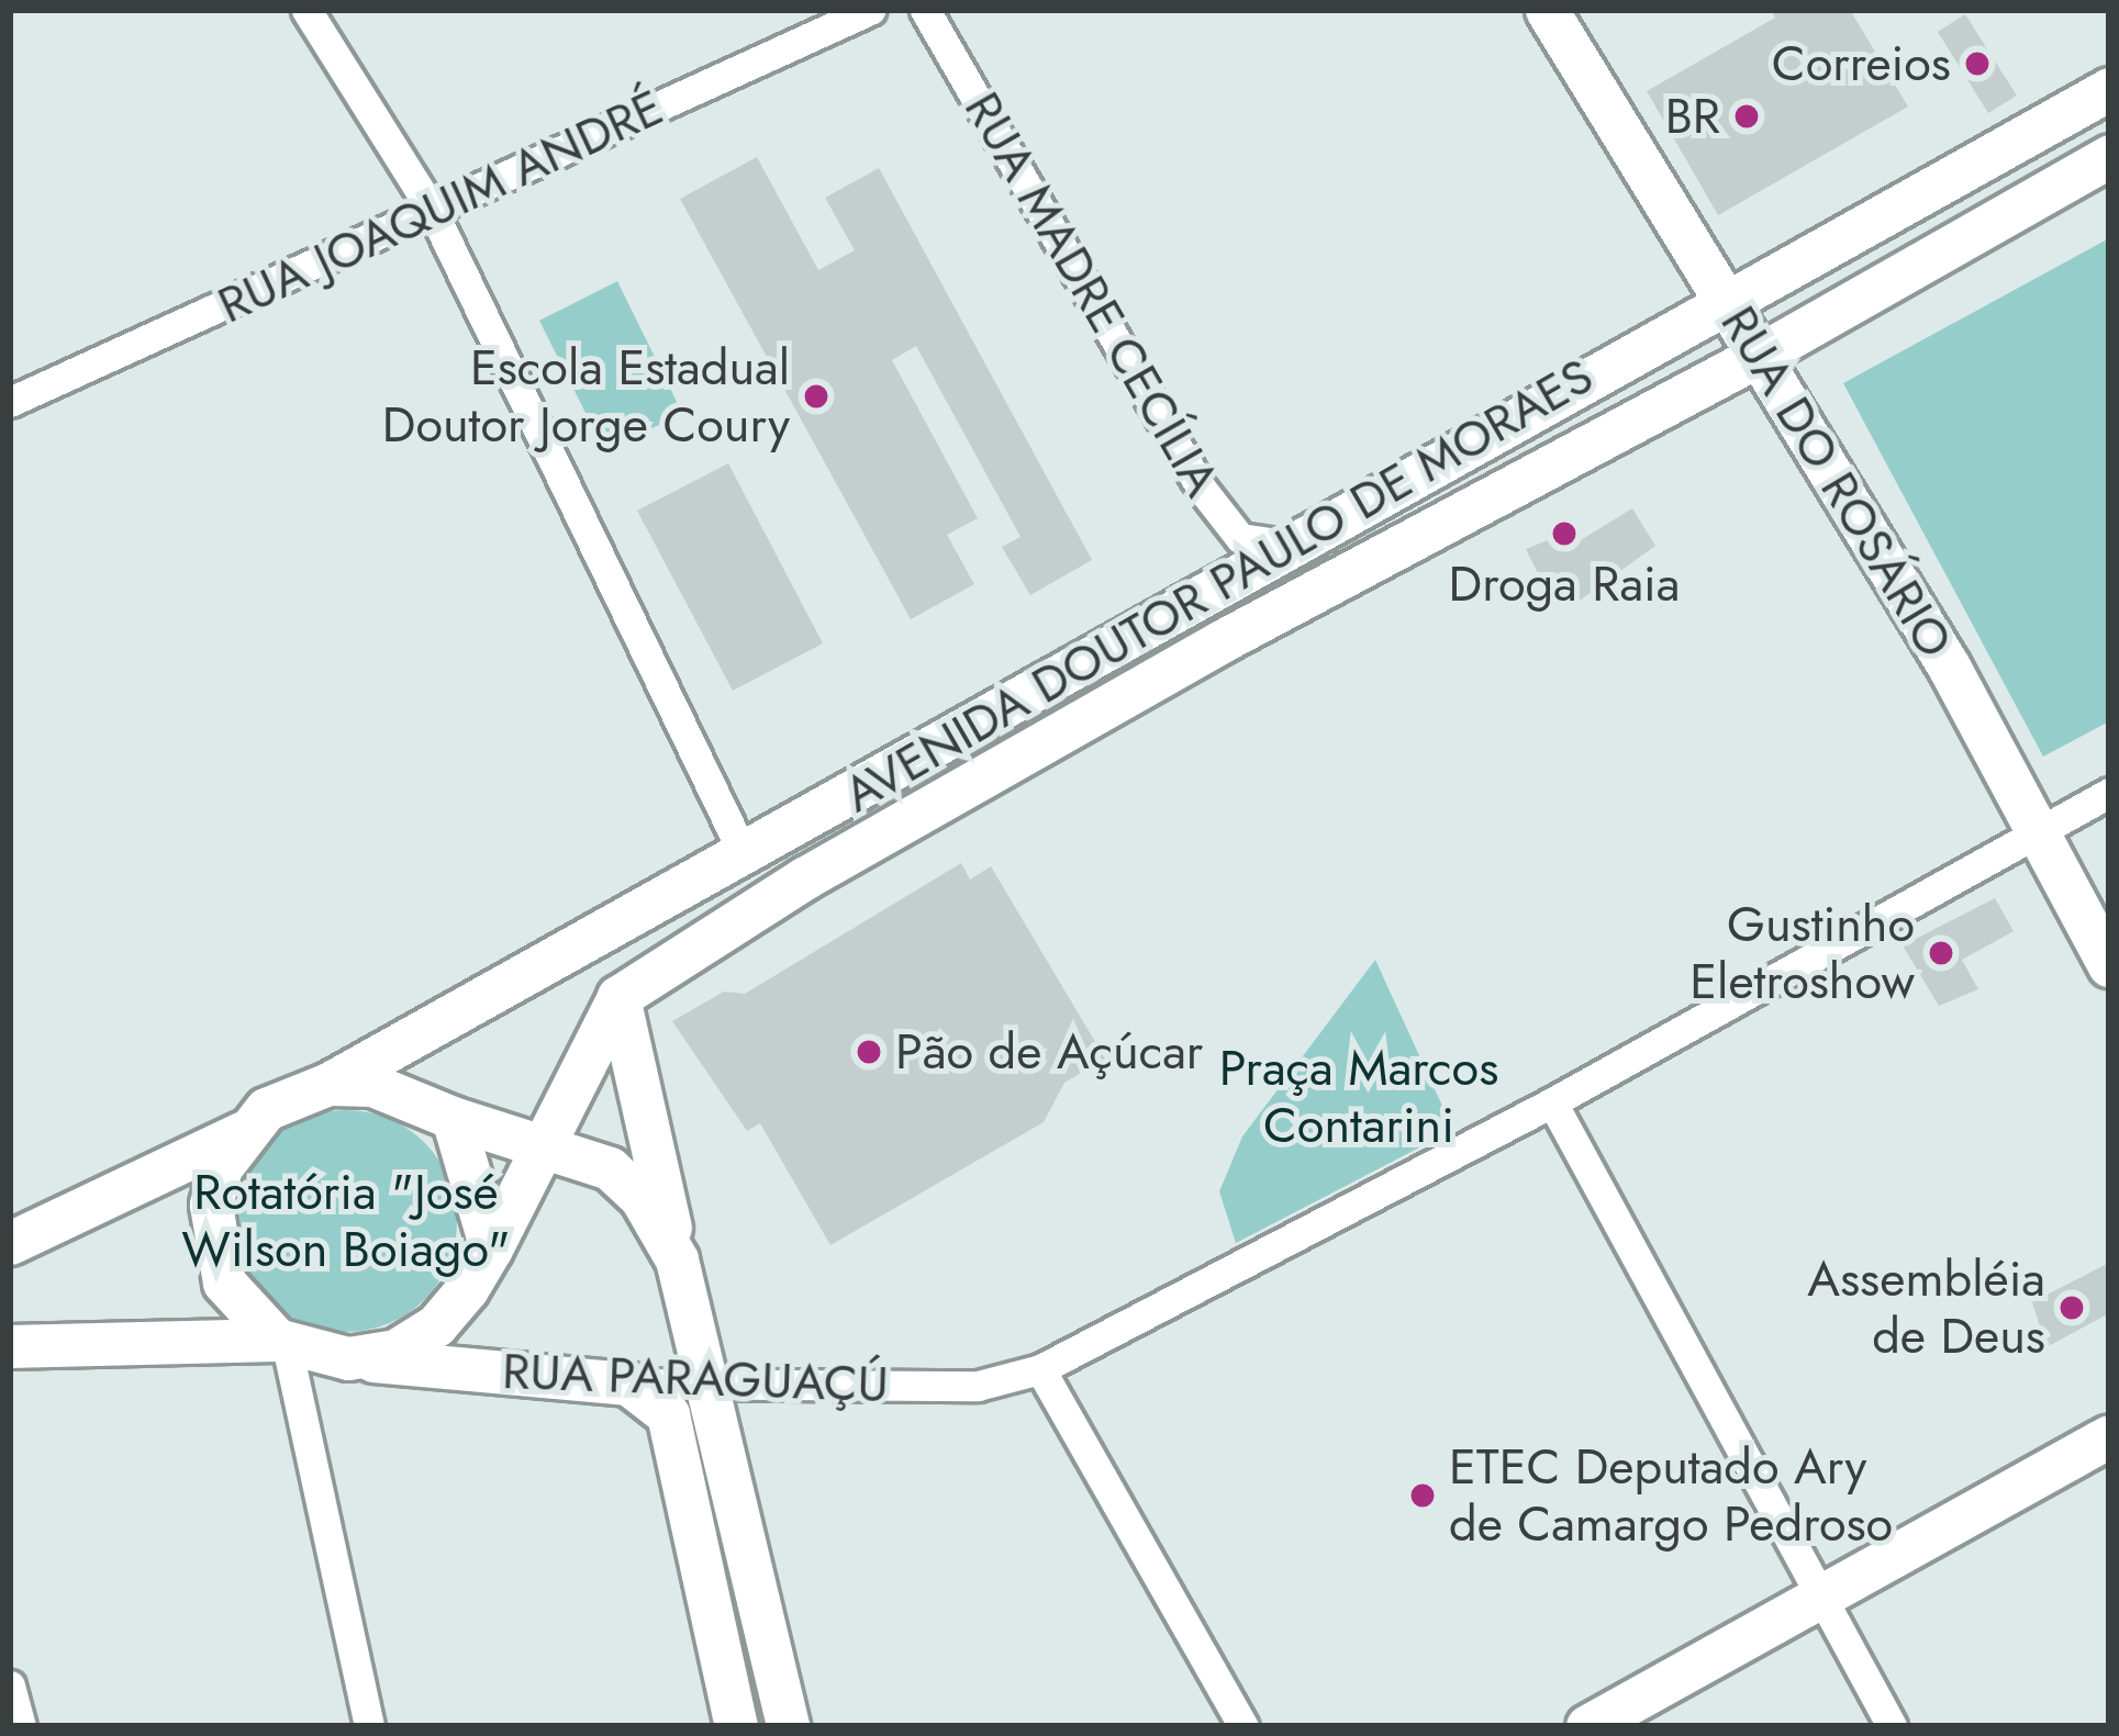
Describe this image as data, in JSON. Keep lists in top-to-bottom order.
{
  "streets": {
    "main road": ["RUA DO ROSÁRIO", "AVENIDA DOUTOR PAULO DE MORAES", "RUA PARAGUAÇÚ"],
    "street": ["RUA JOAQUIM ANDRÉ", "RUA MADRE CECÍLIA"]
  },
  "crossings": [
    ["RUA MADRE CECÍLIA", "AVENIDA DOUTOR PAULO DE MORAES"],
    ["RUA DO ROSÁRIO", "AVENIDA DOUTOR PAULO DE MORAES"],
    ["RUA DO ROSÁRIO", "RUA PARAGUAÇÚ"],
    ["AVENIDA DOUTOR PAULO DE MORAES", "RUA PARAGUAÇÚ"]
  ],
  "parks": ["Praça Marcos Contarini", "Rotatória \"José Wilson Boiago\""],
  "places": [
    "Correios",
    "BR",
    "Escola Estadual Doutor Jorge Coury",
    "Droga Raia",
    "Gustinho Eletroshow",
    "Pão de Açúcar",
    "Assembléia de Deus",
    "ETEC Deputado Ary de Camargo Pedroso"
  ]
}
